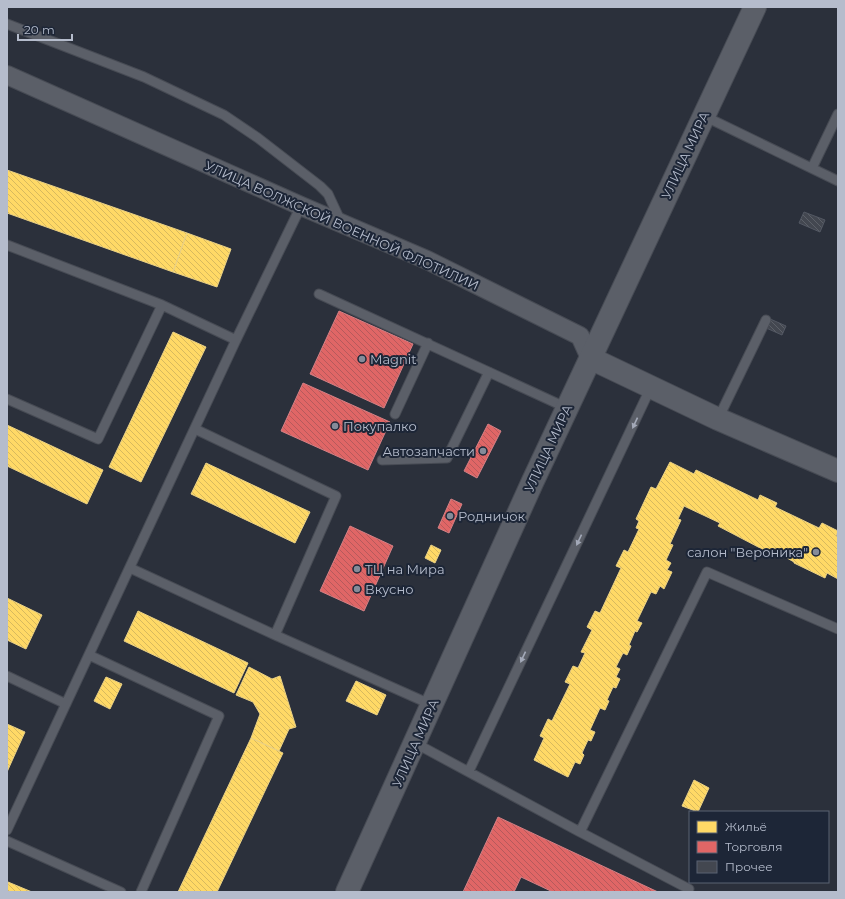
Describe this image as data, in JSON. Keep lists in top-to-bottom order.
{
  "streets": {
    "street": ["УЛИЦА МИРА", "УЛИЦА ВОЛЖСКОЙ ВОЕННОЙ ФЛОТИЛИИ"]
  },
  "crossings": [
    ["УЛИЦА МИРА", "УЛИЦА ВОЛЖСКОЙ ВОЕННОЙ ФЛОТИЛИИ"]
  ],
  "places": [
    "Magnit",
    "Покупалко",
    "Автозапчасти",
    "Родничок",
    "салон \"Вероника\"",
    "ТЦ на Мира",
    "Вкусно"
  ],
  "legend": ["Жильё", "Торговля", "Прочее"],
  "scale_bar": "20 m"
}
